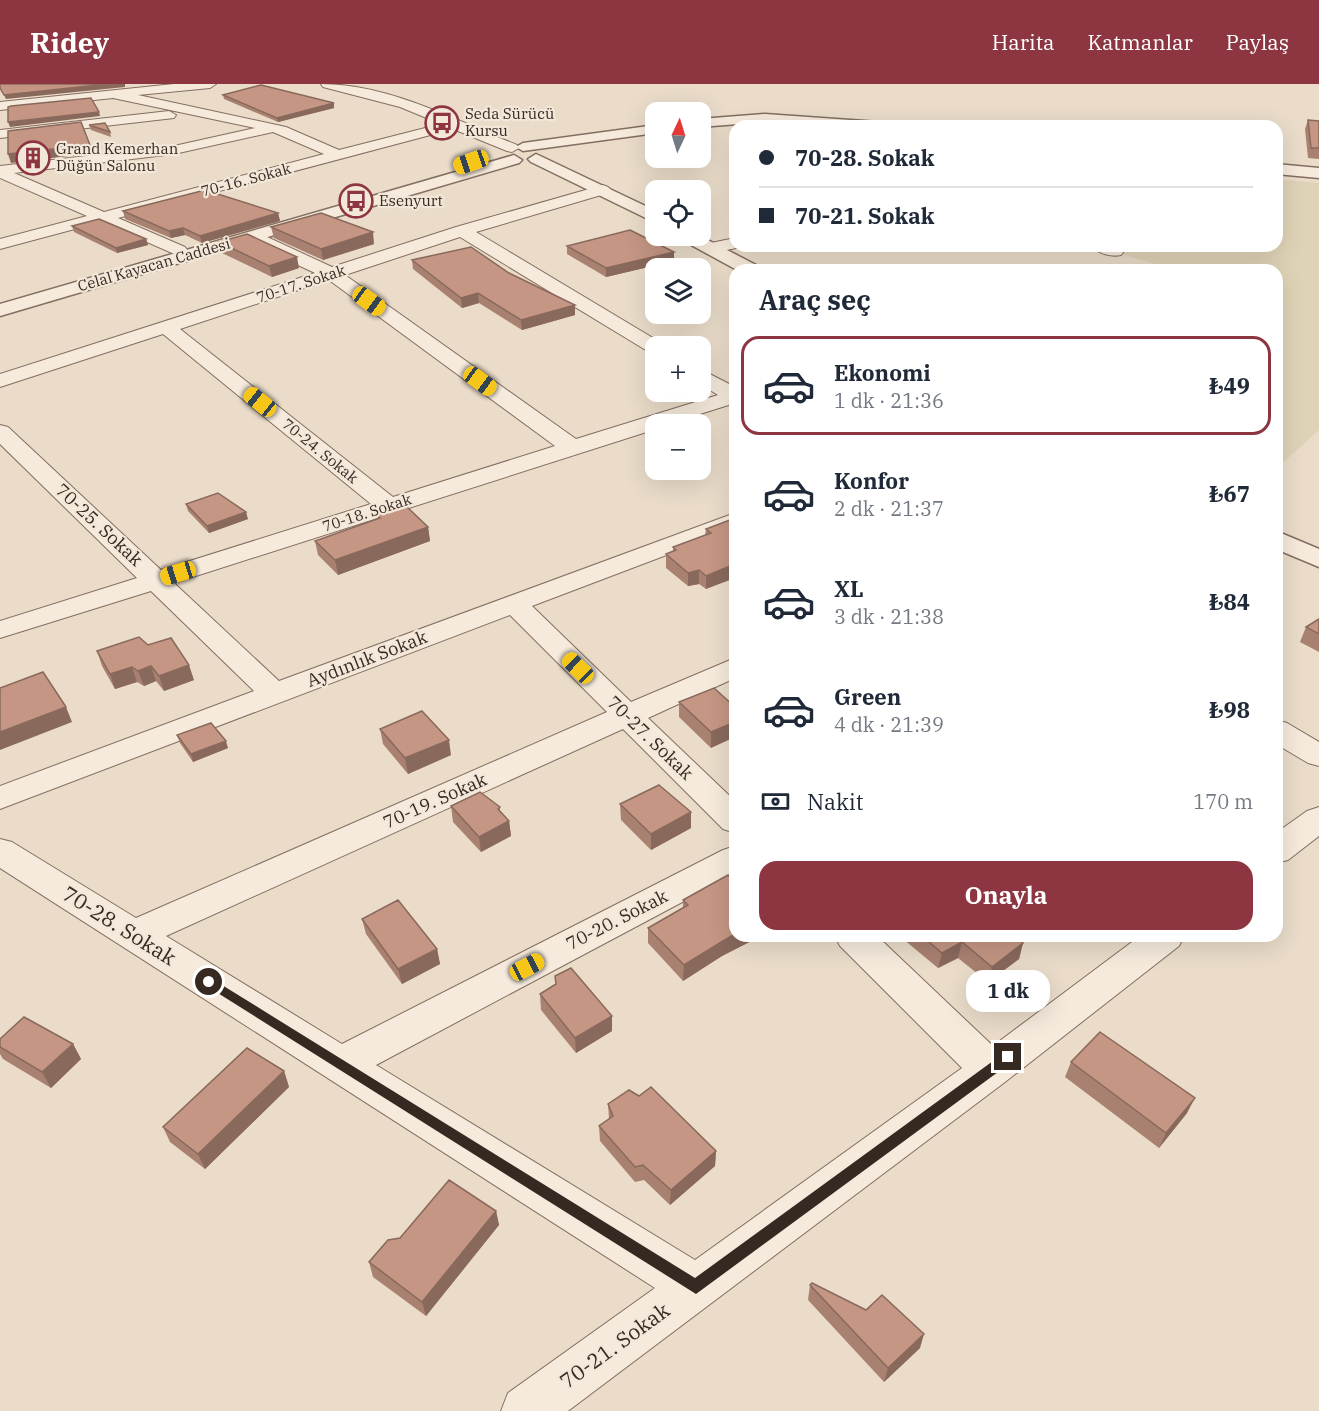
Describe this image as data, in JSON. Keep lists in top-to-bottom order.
{
  "streets": {
    "street": [
      "70-16. Sokak",
      "Celal Kayacan Caddesi",
      "70-17. Sokak",
      "70-24. Sokak",
      "70-18. Sokak",
      "70-25. Sokak",
      "Aydınlık Sokak",
      "70-27. Sokak",
      "70-19. Sokak",
      "70-20. Sokak",
      "70-28. Sokak",
      "70-21. Sokak"
    ]
  },
  "crossings": [
    ["70-17. Sokak", "70-24. Sokak"],
    ["70-24. Sokak", "70-18. Sokak"],
    ["70-18. Sokak", "70-25. Sokak"],
    ["70-25. Sokak", "Aydınlık Sokak"],
    ["Aydınlık Sokak", "70-27. Sokak"],
    ["70-27. Sokak", "70-19. Sokak"],
    ["70-19. Sokak", "70-28. Sokak"],
    ["70-20. Sokak", "70-28. Sokak"],
    ["70-28. Sokak", "70-21. Sokak"]
  ],
  "places": {
    "bus stop": ["Seda Sürücü Kursu", "Esenyurt"],
    "building": ["Grand Kemerhan Düğün Salonu"]
  },
  "north": "top",
  "page": {
    "header": "Ridey",
    "nav": ["Harita", "Katmanlar", "Paylaş"],
    "map_buttons": ["+", "−"],
    "banner": ["70-28. Sokak", "70-21. Sokak"],
    "heading": "Araç seç",
    "list": [
      {
        "name": "Ekonomi",
        "note": "1 dk · 21:36",
        "value": "₺49"
      },
      {
        "name": "Konfor",
        "note": "2 dk · 21:37",
        "value": "₺67"
      },
      {
        "name": "XL",
        "note": "3 dk · 21:38",
        "value": "₺84"
      },
      {
        "name": "Green",
        "note": "4 dk · 21:39",
        "value": "₺98"
      }
    ],
    "pay": ["Nakit", "170 m"],
    "buttons": "Onayla",
    "bubble": "1 dk"
  }
}
